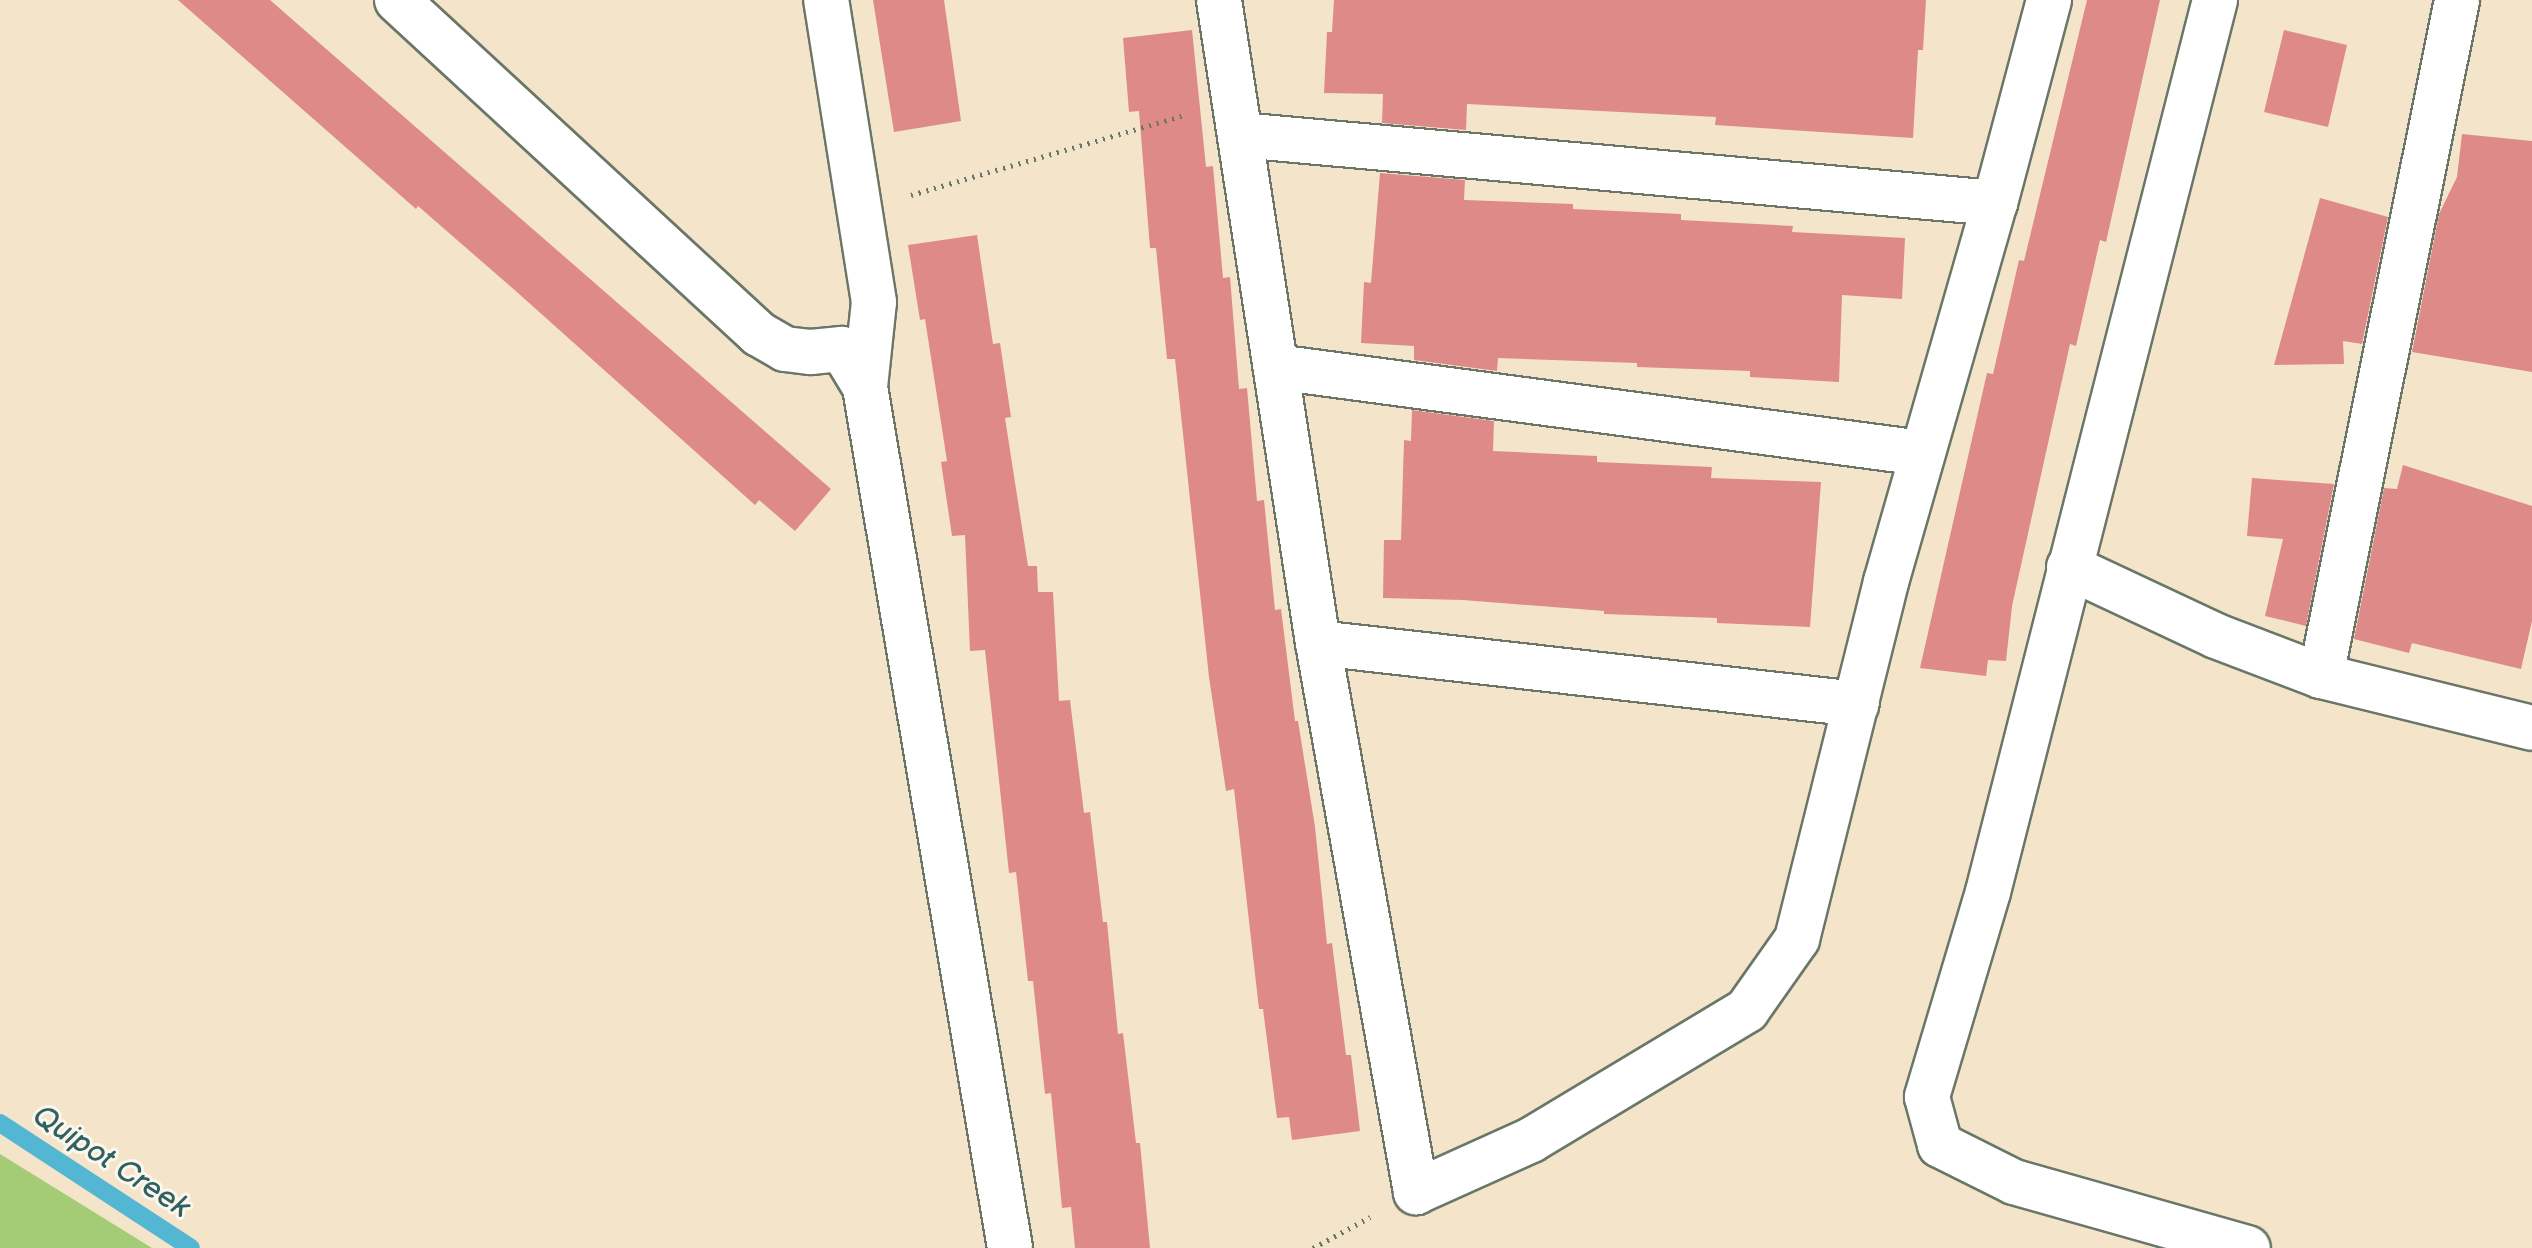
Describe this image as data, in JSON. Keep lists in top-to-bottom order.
{
  "water": ["Quipot Creek"]
}
